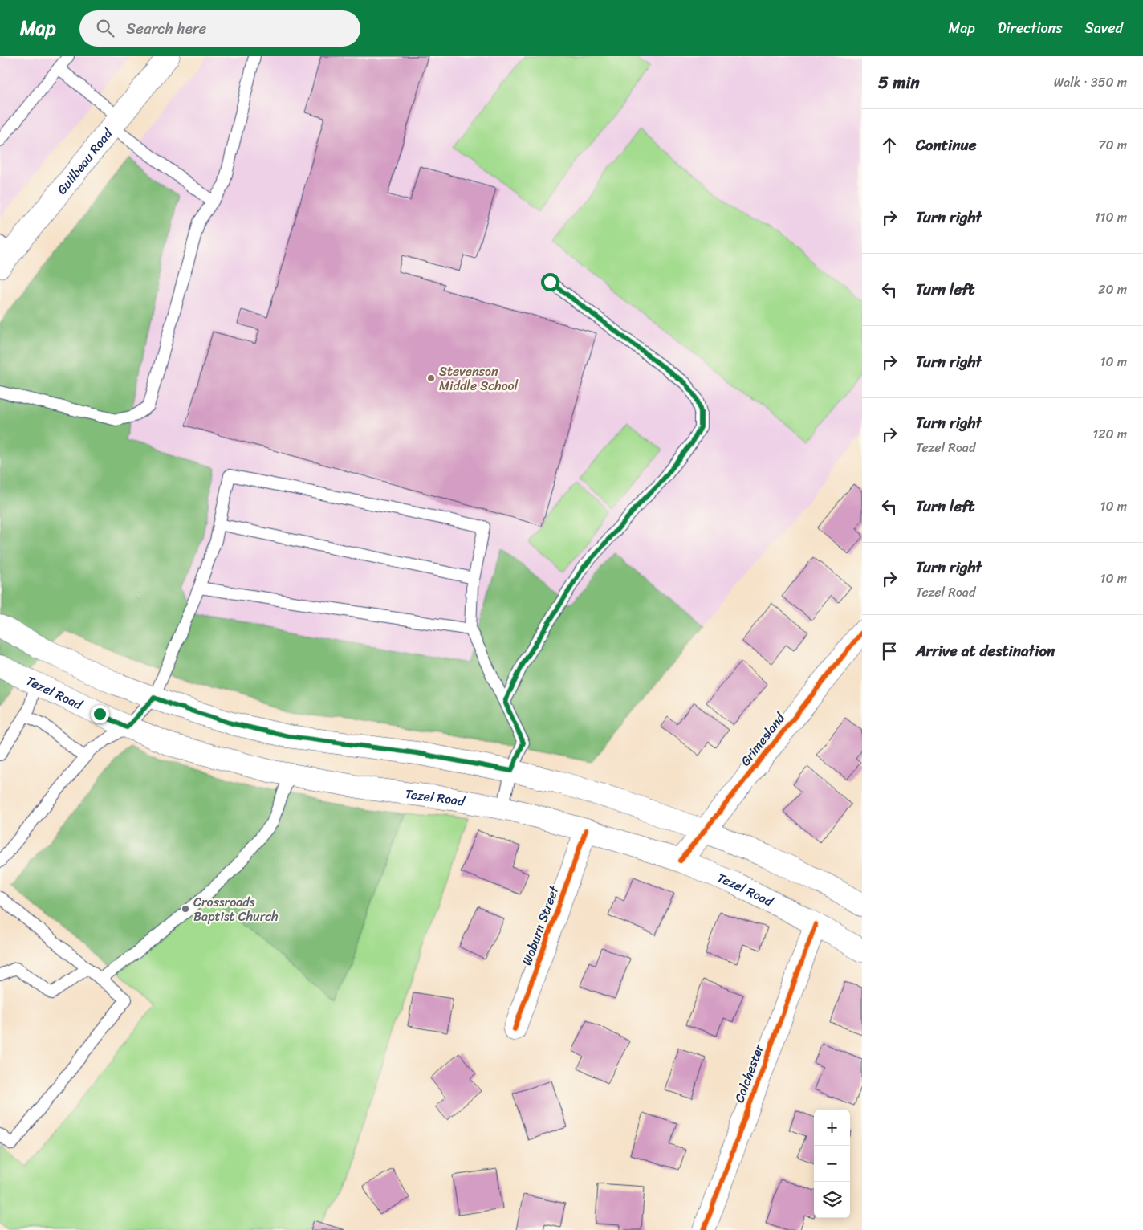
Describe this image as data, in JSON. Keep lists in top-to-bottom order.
{
  "streets": {
    "main road": [
      "Guilbeau Road",
      "Tezel Road",
      "Grimesland",
      "Woburn Street",
      "Colchester"
    ]
  },
  "crossings": [
    ["Tezel Road", "Grimesland"],
    ["Tezel Road", "Woburn Street"],
    ["Tezel Road", "Colchester"]
  ],
  "places": ["Stevenson Middle School", "Crossroads Baptist Church"],
  "page": {
    "header": "Map",
    "search": "Search here",
    "nav": ["Map", "Directions", "Saved"],
    "heading": ["5 min", "Walk · 350 m"],
    "list": [
      ["Continue", "70 m"],
      ["Turn right", "110 m"],
      ["Turn left", "20 m"],
      ["Turn right", "10 m"],
      ["Turn right", "Tezel Road", "120 m"],
      ["Turn left", "10 m"],
      ["Turn right", "Tezel Road", "10 m"],
      "Arrive at destination"
    ],
    "map_buttons": ["+", "−"]
  }
}
